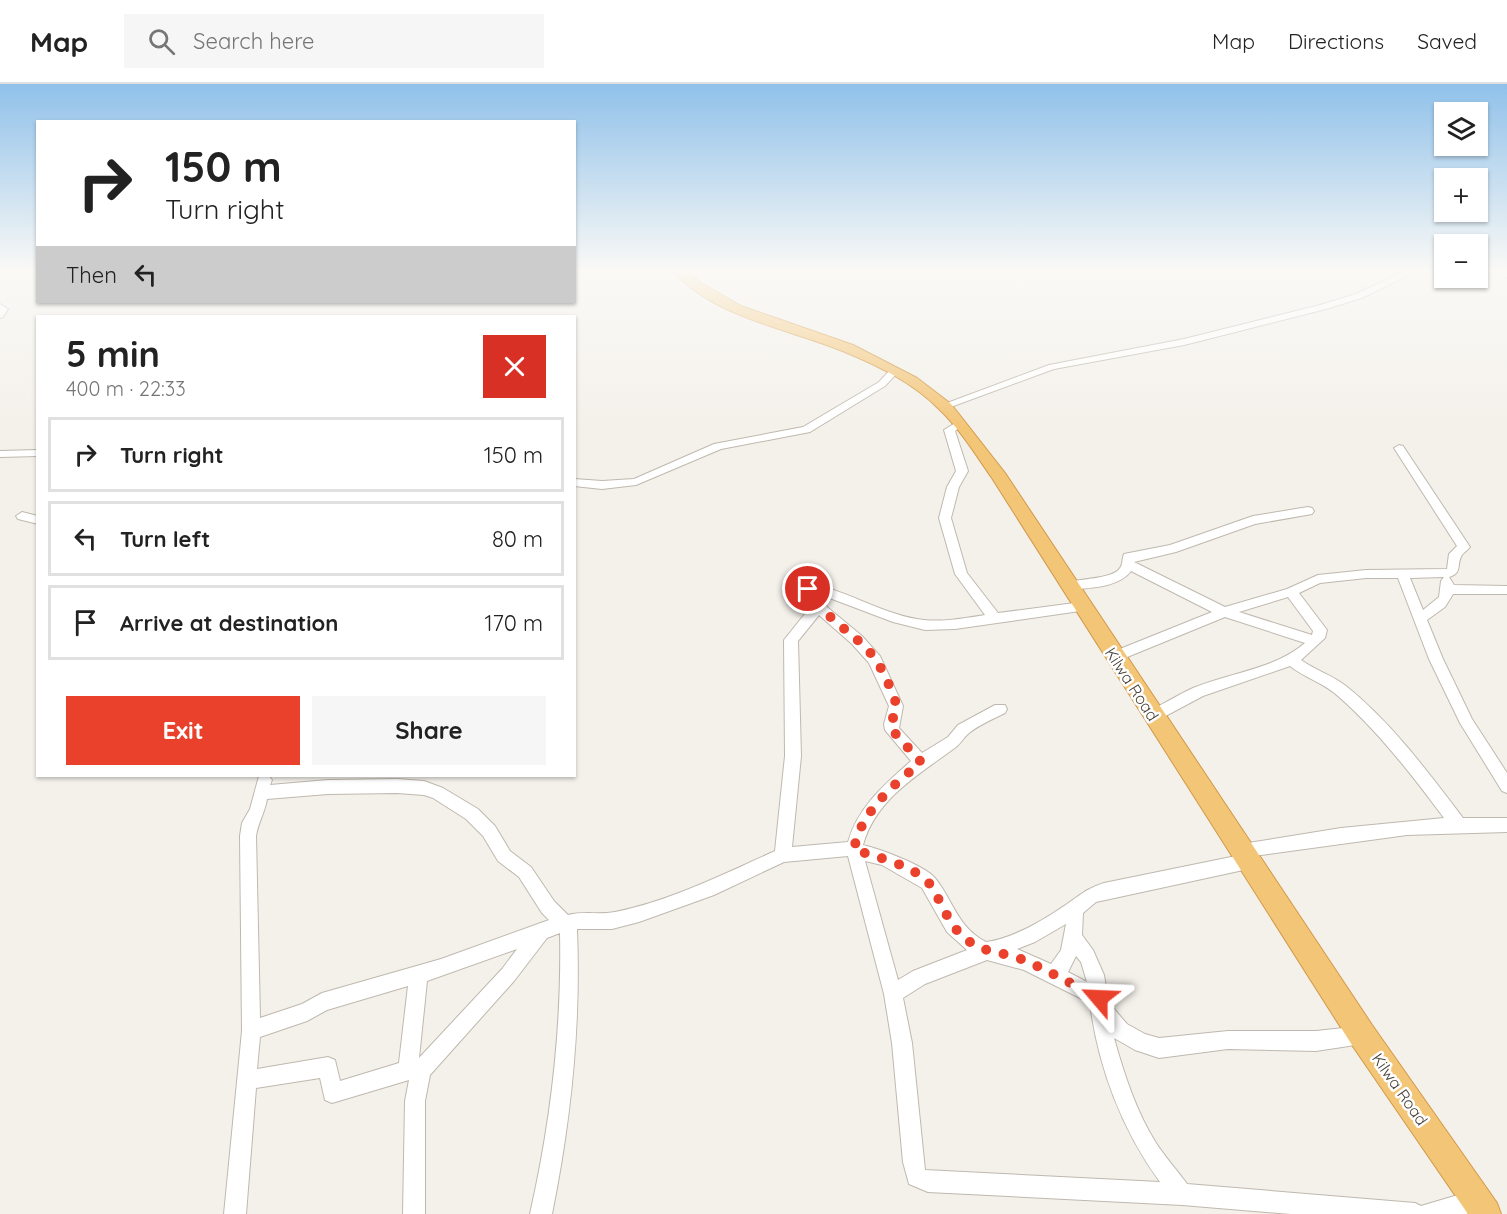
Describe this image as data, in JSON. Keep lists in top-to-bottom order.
{
  "streets": {
    "highway": ["Kilwa Road"]
  },
  "page": {
    "header": "Map",
    "search": "Search here",
    "nav": ["Map", "Directions", "Saved"],
    "map_buttons": ["+", "−"],
    "turn": ["150 m", "Turn right"],
    "then": "Then",
    "heading": ["5 min", "400 m · 22:33"],
    "list": [
      {
        "name": "Turn right",
        "value": "150 m"
      },
      {
        "name": "Turn left",
        "value": "80 m"
      },
      {
        "name": "Arrive at destination",
        "value": "170 m"
      }
    ],
    "buttons": ["Exit", "Share"]
  }
}
